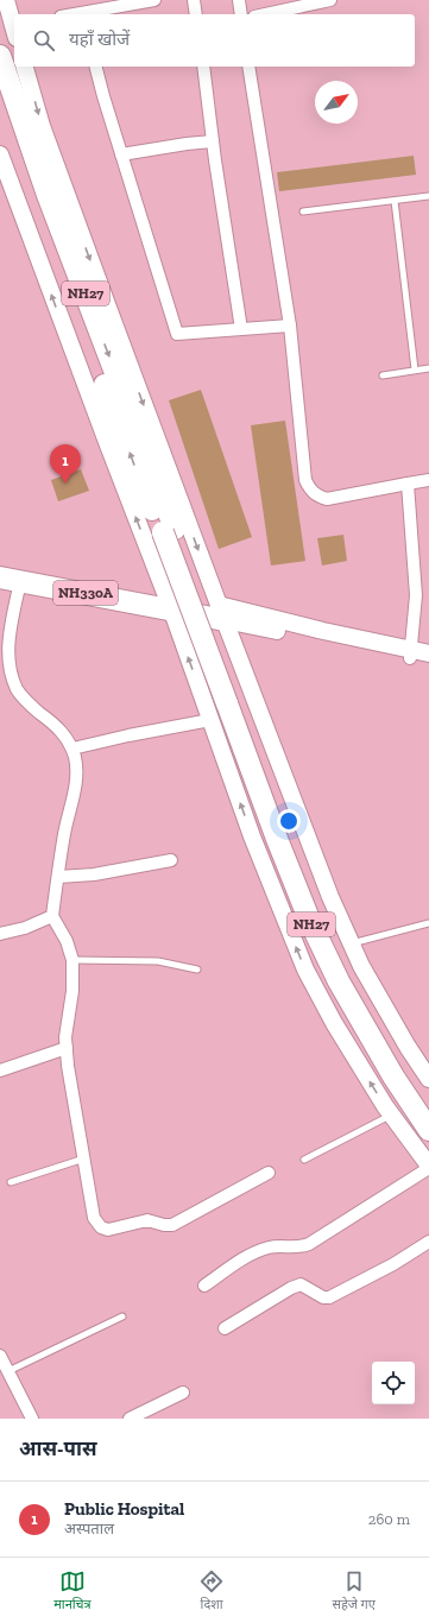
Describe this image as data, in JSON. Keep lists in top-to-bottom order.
{
  "streets": {
    "highway": ["NH27", "NH330A"]
  },
  "north": "top right",
  "page": {
    "search": "यहाँ खोजें",
    "pins": "1",
    "heading": "आस-पास",
    "list": [
      {
        "mark": "1",
        "name": "Public Hospital",
        "note": "अस्पताल",
        "value": "260 m"
      }
    ],
    "nav": ["मानचित्र", "दिशा", "सहेजे गए"]
  }
}
